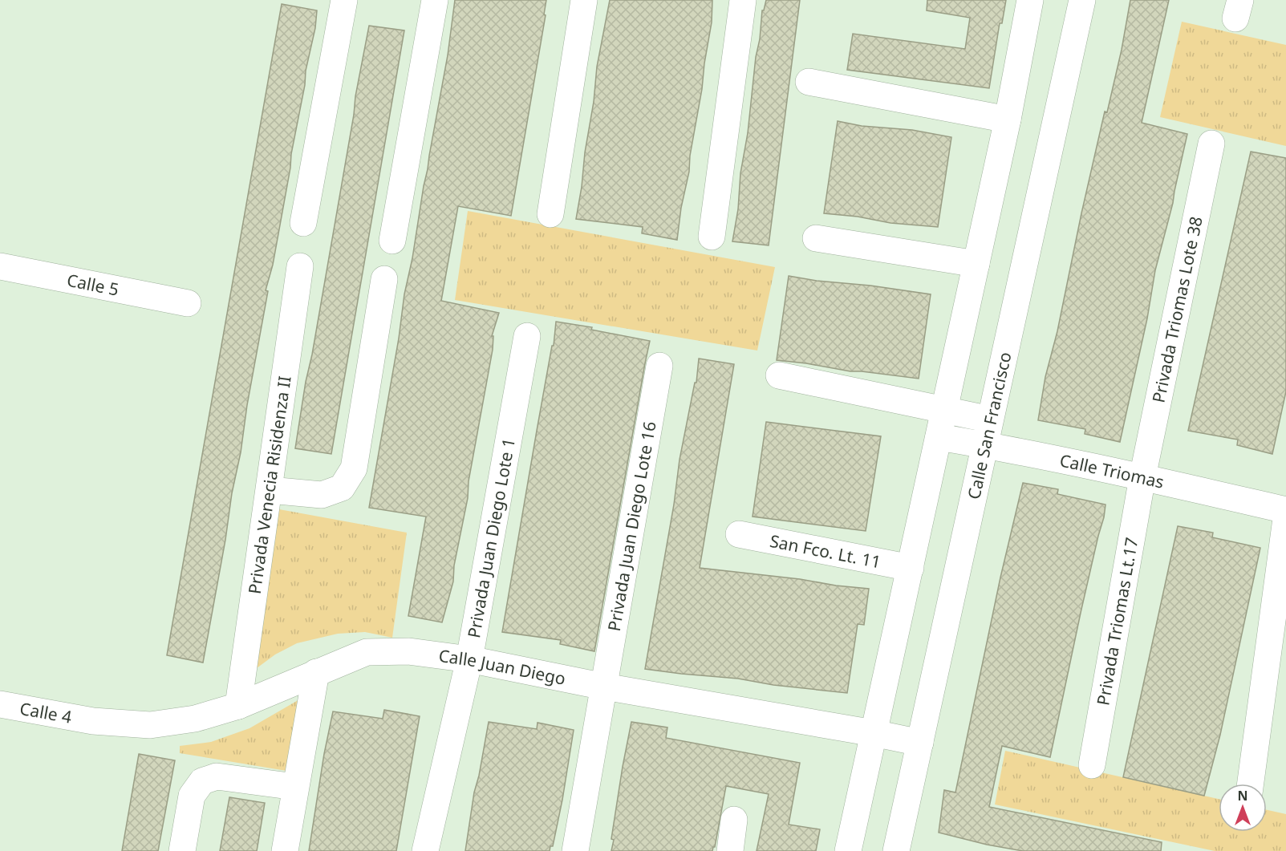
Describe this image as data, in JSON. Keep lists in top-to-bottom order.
{
  "streets": {
    "street": [
      "Calle 5",
      "Privada Triomas Lote 38",
      "Calle San Francisco",
      "Calle Triomas",
      "Privada Venecia Risidenza II",
      "Privada Juan Diego Lote 16",
      "Privada Juan Diego Lote 1",
      "San Fco. Lt. 11",
      "Privada Triomas Lt.17",
      "Calle Juan Diego",
      "Calle 4"
    ]
  },
  "crossings": [
    ["Privada Triomas Lote 38", "Calle Triomas"],
    ["Privada Triomas Lote 38", "Privada Triomas Lt.17"],
    ["Calle San Francisco", "Calle Triomas"],
    ["Calle San Francisco", "Calle Juan Diego"],
    ["Calle Triomas", "Privada Triomas Lt.17"],
    ["Privada Venecia Risidenza II", "Calle Juan Diego"],
    ["Privada Juan Diego Lote 16", "Calle Juan Diego"],
    ["Privada Juan Diego Lote 1", "Calle Juan Diego"],
    ["Calle Juan Diego", "Calle 4"]
  ],
  "north": "top"
}
